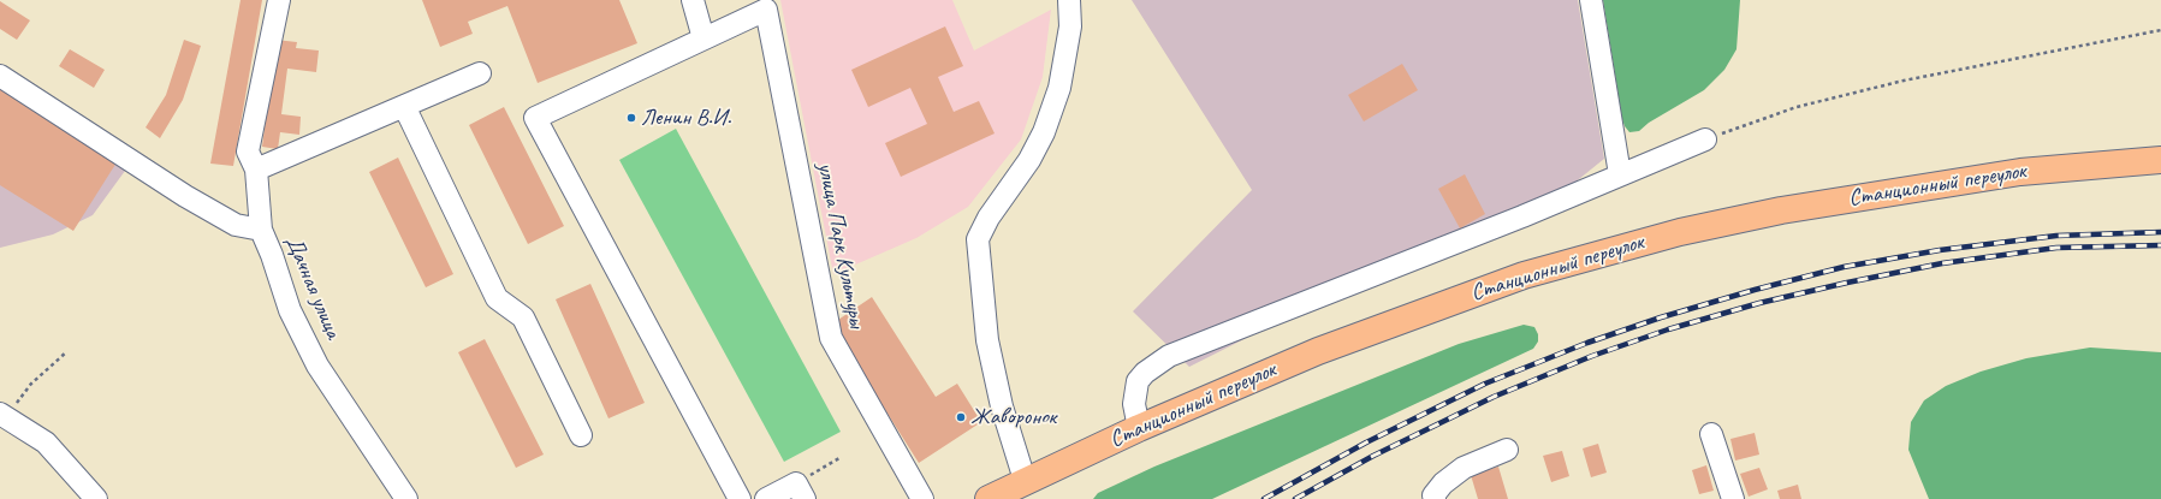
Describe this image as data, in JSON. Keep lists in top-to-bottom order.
{
  "streets": {
    "main road": ["Станционный переулок"],
    "street": ["улица Парк Культуры", "Дачная улица"]
  },
  "places": ["Ленин В.И.", "Жаворонок"]
}
